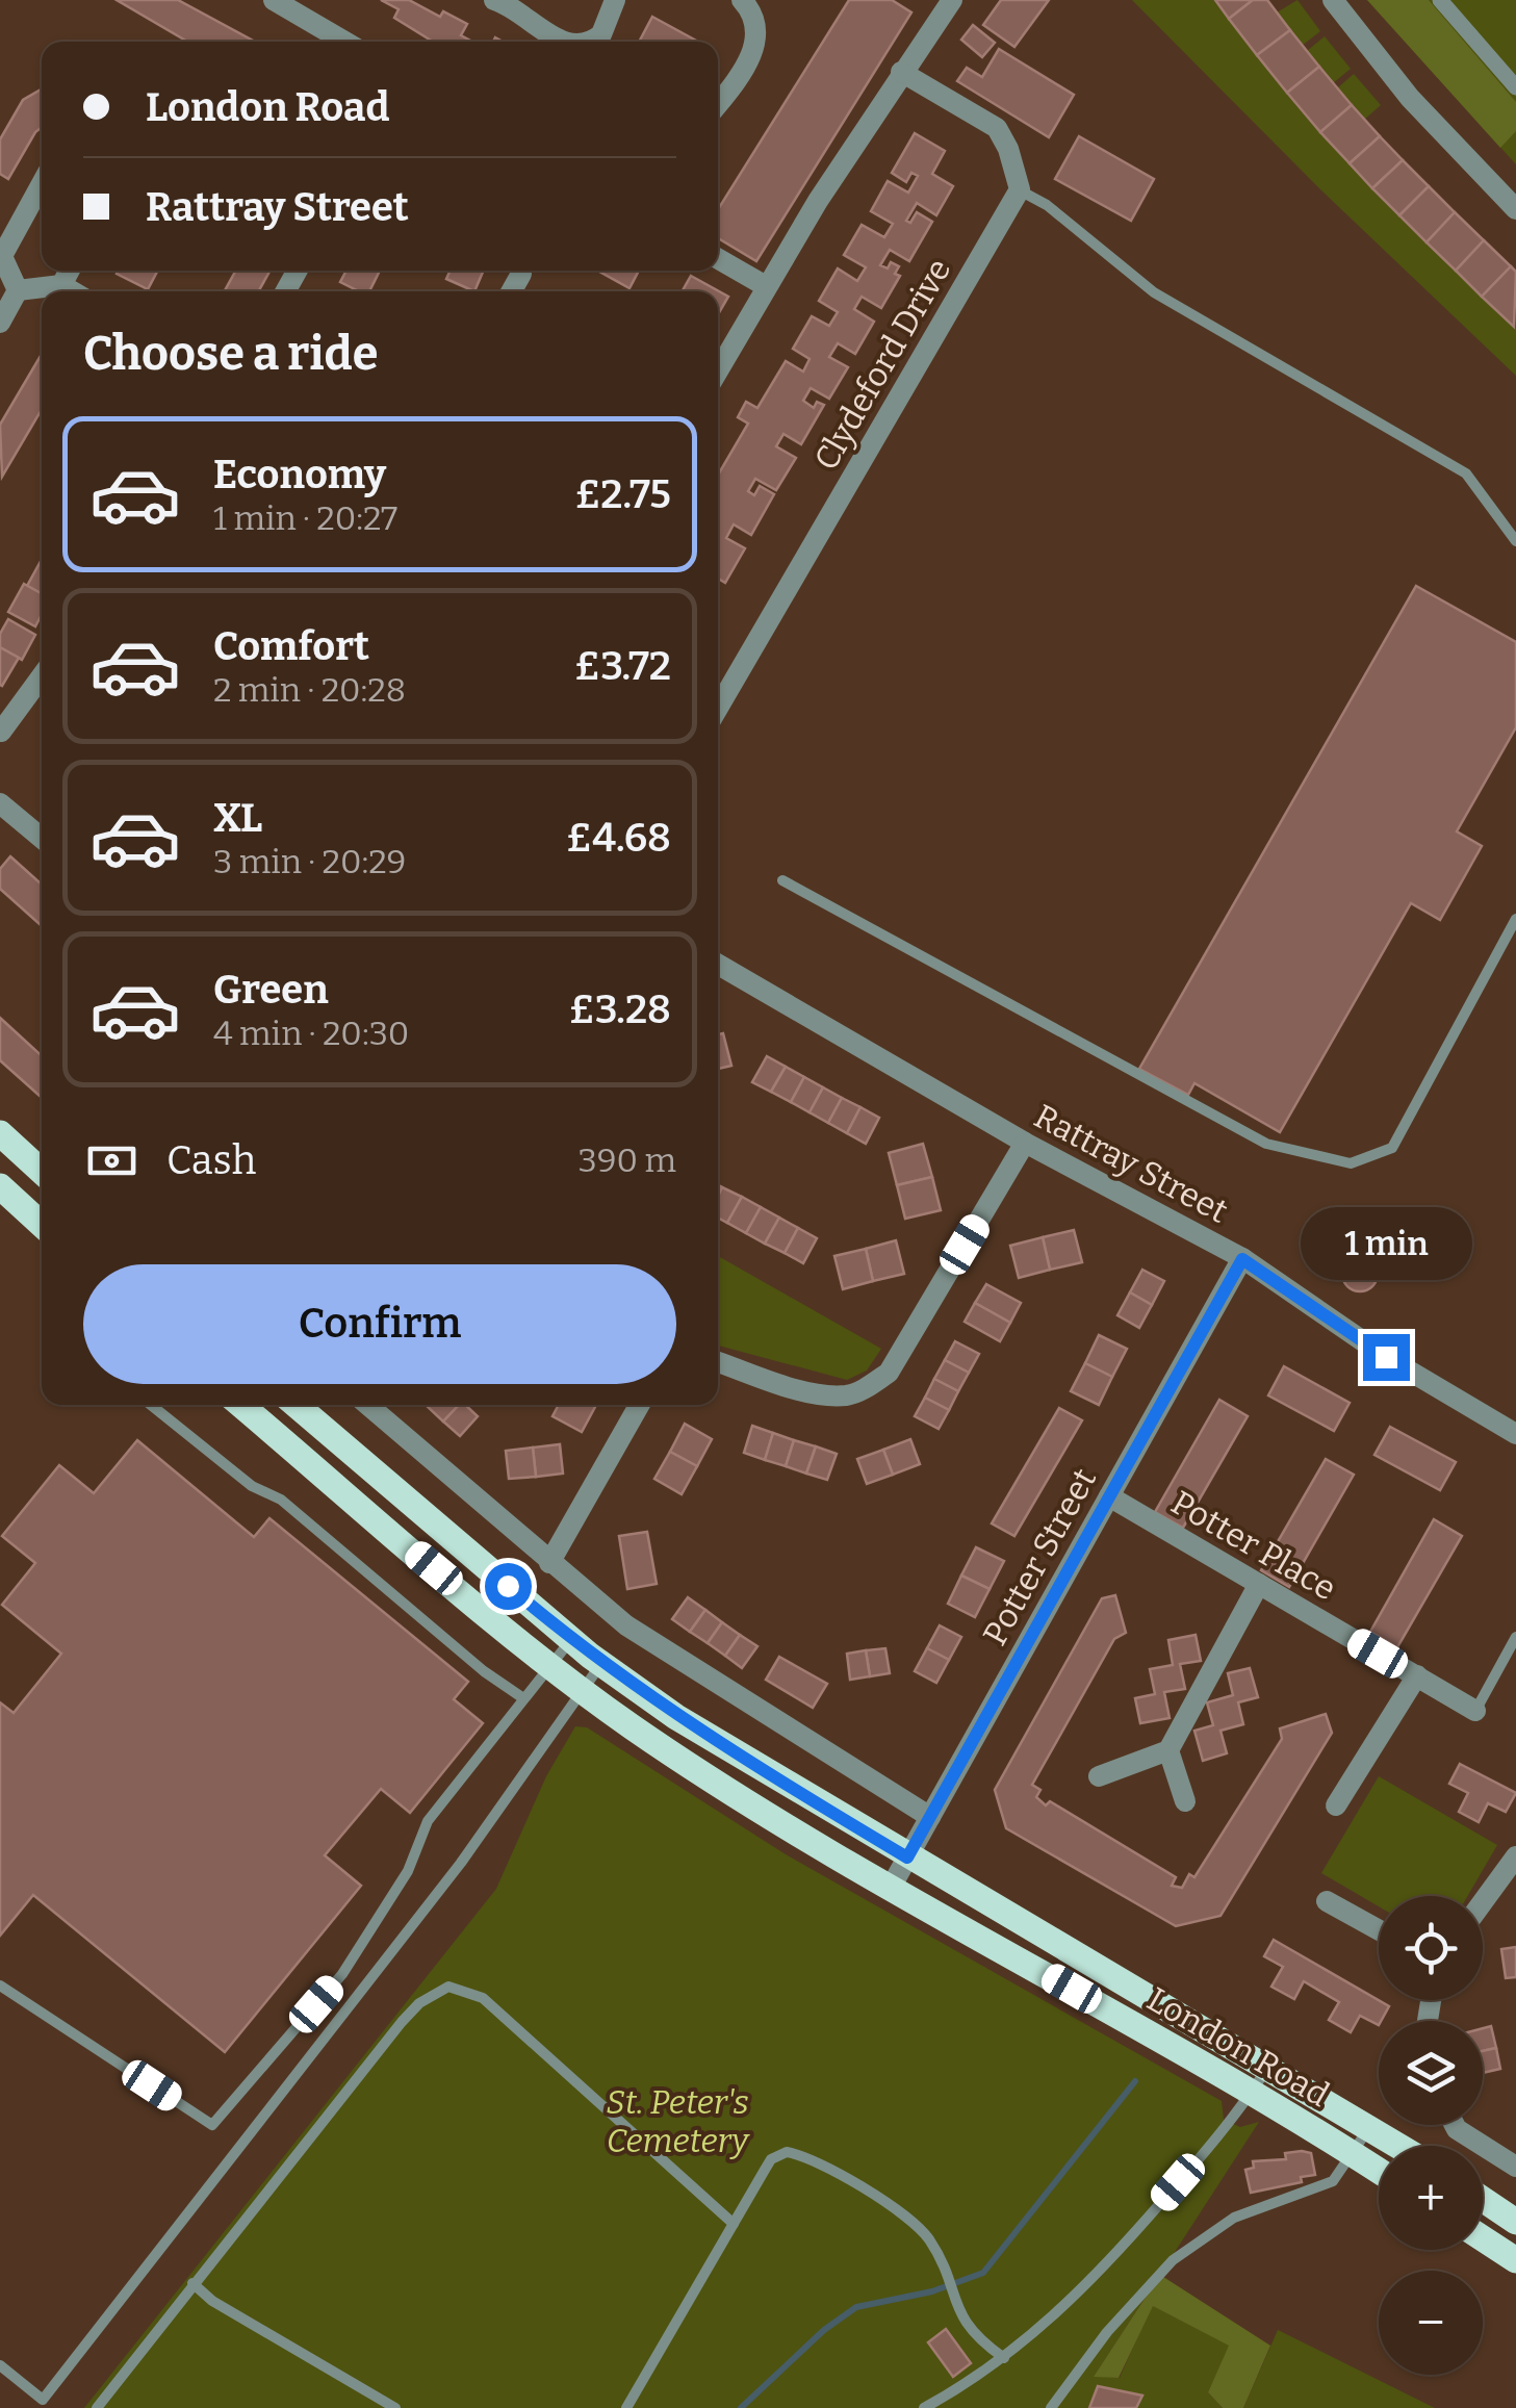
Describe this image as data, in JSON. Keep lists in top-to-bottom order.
{
  "streets": {
    "main road": ["London Road"],
    "street": [
      "Clydeford Drive",
      "Rattray Street",
      "Potter Place",
      "Potter Street"
    ]
  },
  "crossings": [
    ["Rattray Street", "Potter Street"],
    ["Potter Place", "Potter Street"],
    ["Potter Street", "London Road"]
  ],
  "parks": ["St. Peter's Cemetery"],
  "page": {
    "banner": ["London Road", "Rattray Street"],
    "heading": "Choose a ride",
    "list": [
      {
        "name": "Economy",
        "note": "1 min · 20:27",
        "value": "£2.75"
      },
      {
        "name": "Comfort",
        "note": "2 min · 20:28",
        "value": "£3.72"
      },
      {
        "name": "XL",
        "note": "3 min · 20:29",
        "value": "£4.68"
      },
      {
        "name": "Green",
        "note": "4 min · 20:30",
        "value": "£3.28"
      }
    ],
    "pay": ["Cash", "390 m"],
    "bubble": "1 min",
    "buttons": "Confirm",
    "map_buttons": ["+", "−"]
  }
}
